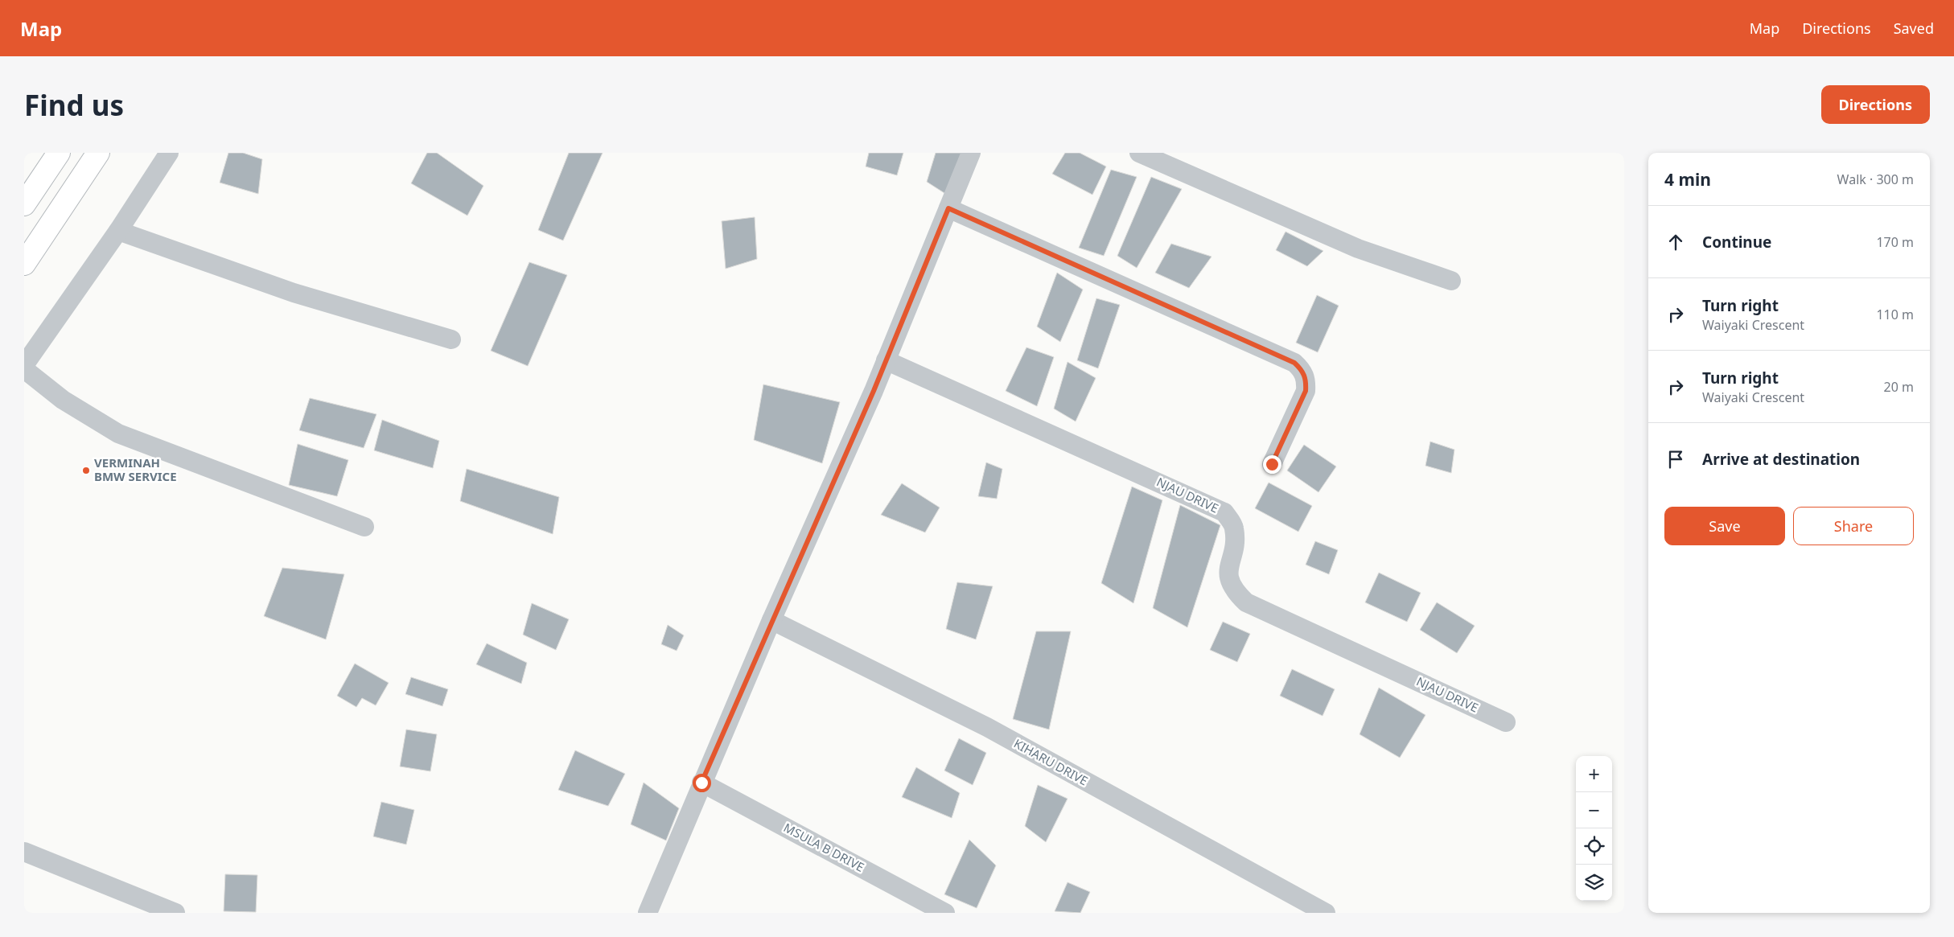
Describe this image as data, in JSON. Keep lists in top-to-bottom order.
{
  "streets": {
    "street": ["NJAU DRIVE", "KIHARU DRIVE", "MSULA B DRIVE"]
  },
  "places": ["VERMINAH BMW SERVICE"],
  "page": {
    "header": "Map",
    "nav": ["Map", "Directions", "Saved"],
    "buttons": [
      "Directions",
      ["Save", "Share"]
    ],
    "title": "Find us",
    "heading": ["4 min", "Walk · 300 m"],
    "list": [
      ["Continue", "170 m"],
      ["Turn right", "Waiyaki Crescent", "110 m"],
      ["Turn right", "Waiyaki Crescent", "20 m"],
      "Arrive at destination"
    ],
    "map_buttons": ["+", "−"]
  }
}
